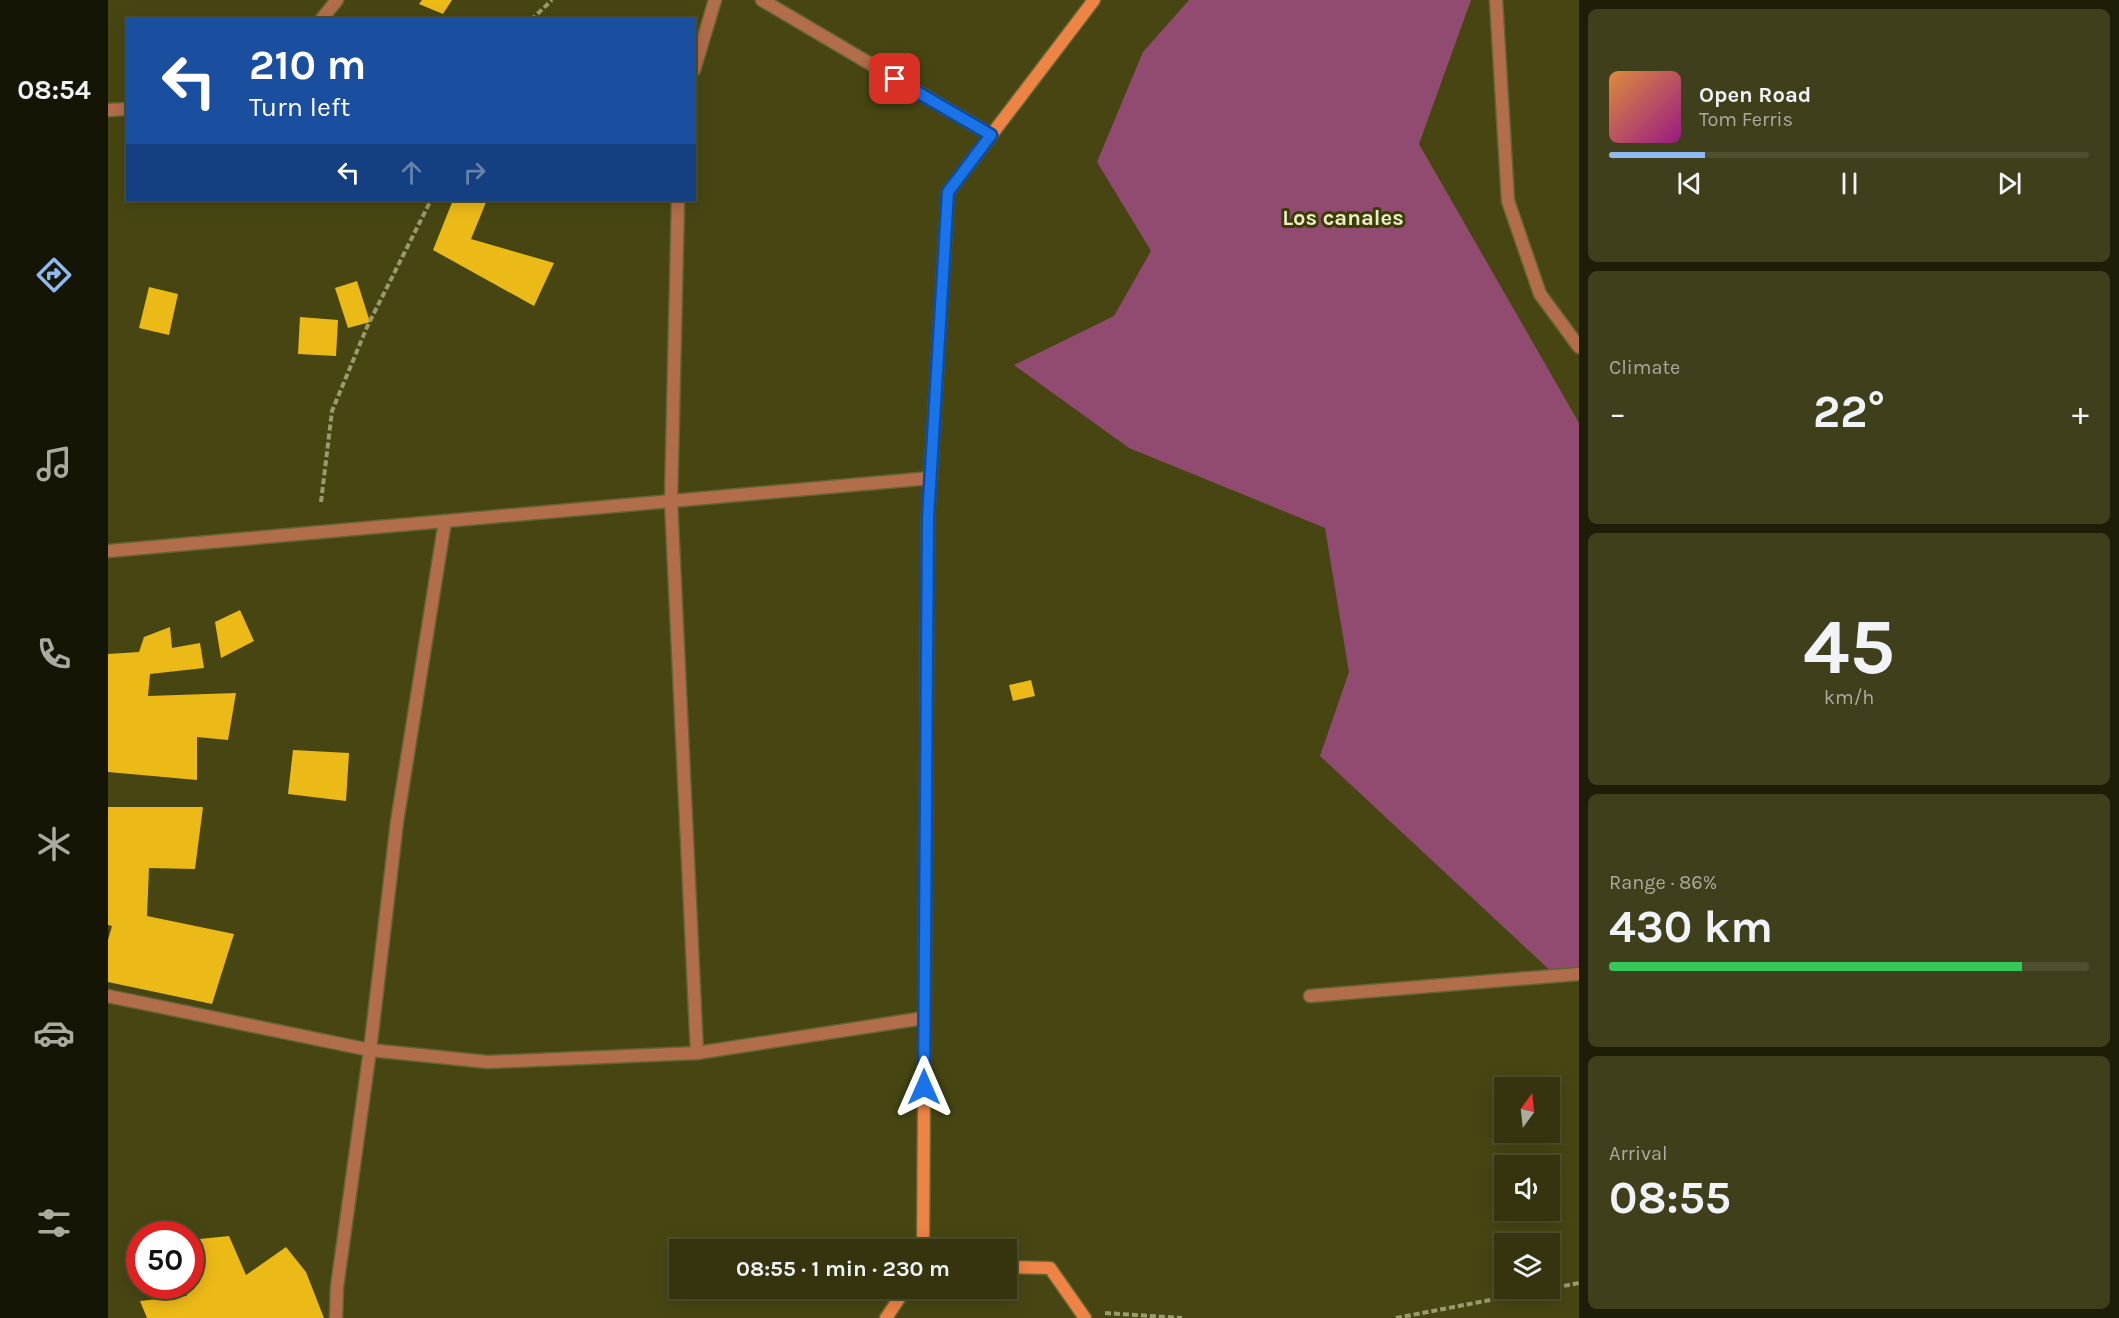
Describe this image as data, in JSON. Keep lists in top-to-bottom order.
{
  "districts": ["Los canales"],
  "north": "top",
  "page": {
    "tabs": "08:54",
    "turn": ["210 m", "Turn left"],
    "song": ["Open Road", "Tom Ferris"],
    "tile": [
      "Climate",
      ["45", "km/h"],
      ["Range · 86%", "430 km"],
      ["Arrival", "08:55"]
    ],
    "heat": ["−", "22°", "+"],
    "limit": "50",
    "trip": "08:55 · 1 min · 230 m"
  }
}
